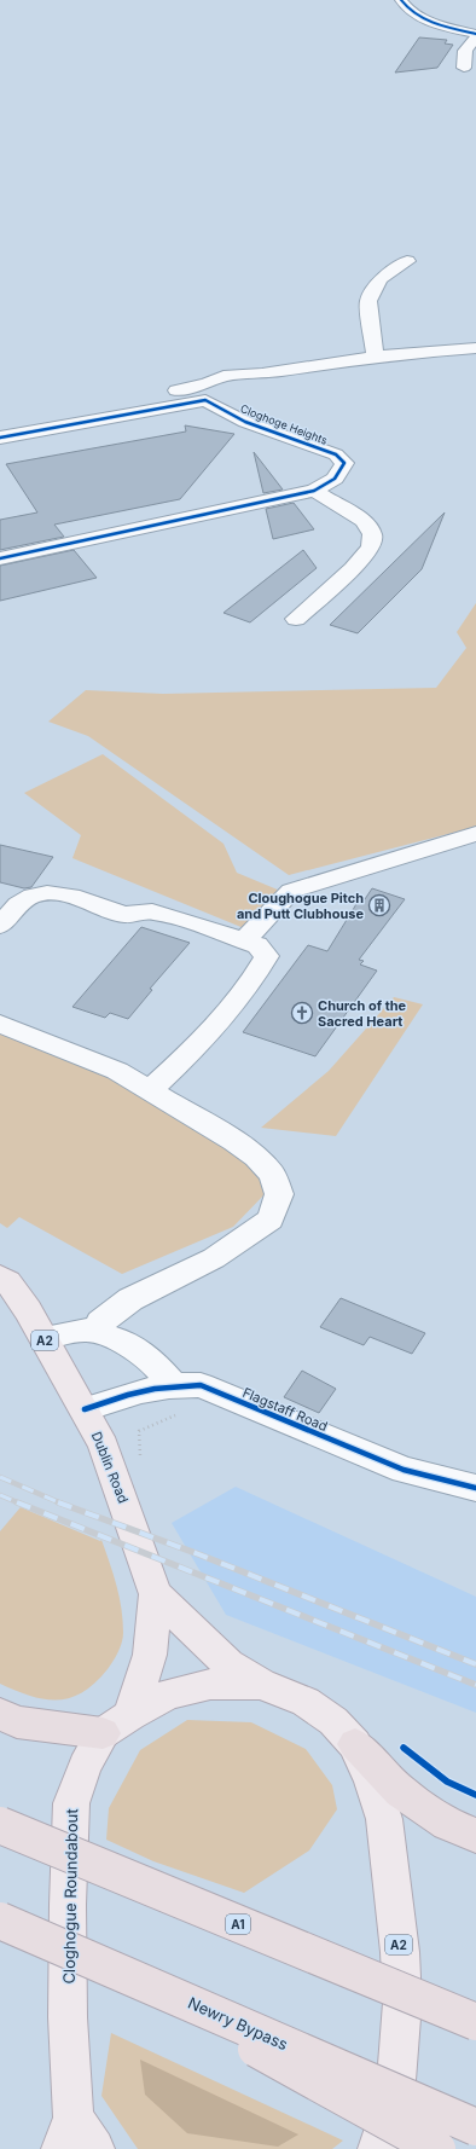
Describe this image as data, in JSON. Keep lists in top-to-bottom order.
{
  "streets": {
    "highway": ["A1", "Newry Bypass"],
    "main road": ["A2", "Dublin Road", "Cloghogue Roundabout"],
    "street": ["Cloghoge Heights", "Flagstaff Road"]
  },
  "crossings": [
    ["A2", "Dublin Road"],
    ["A2", "Cloghogue Roundabout"],
    ["Flagstaff Road", "Dublin Road"]
  ],
  "places": {
    "building": ["Cloughogue Pitch and Putt Clubhouse"],
    "church": ["Church of the Sacred Heart"]
  }
}
